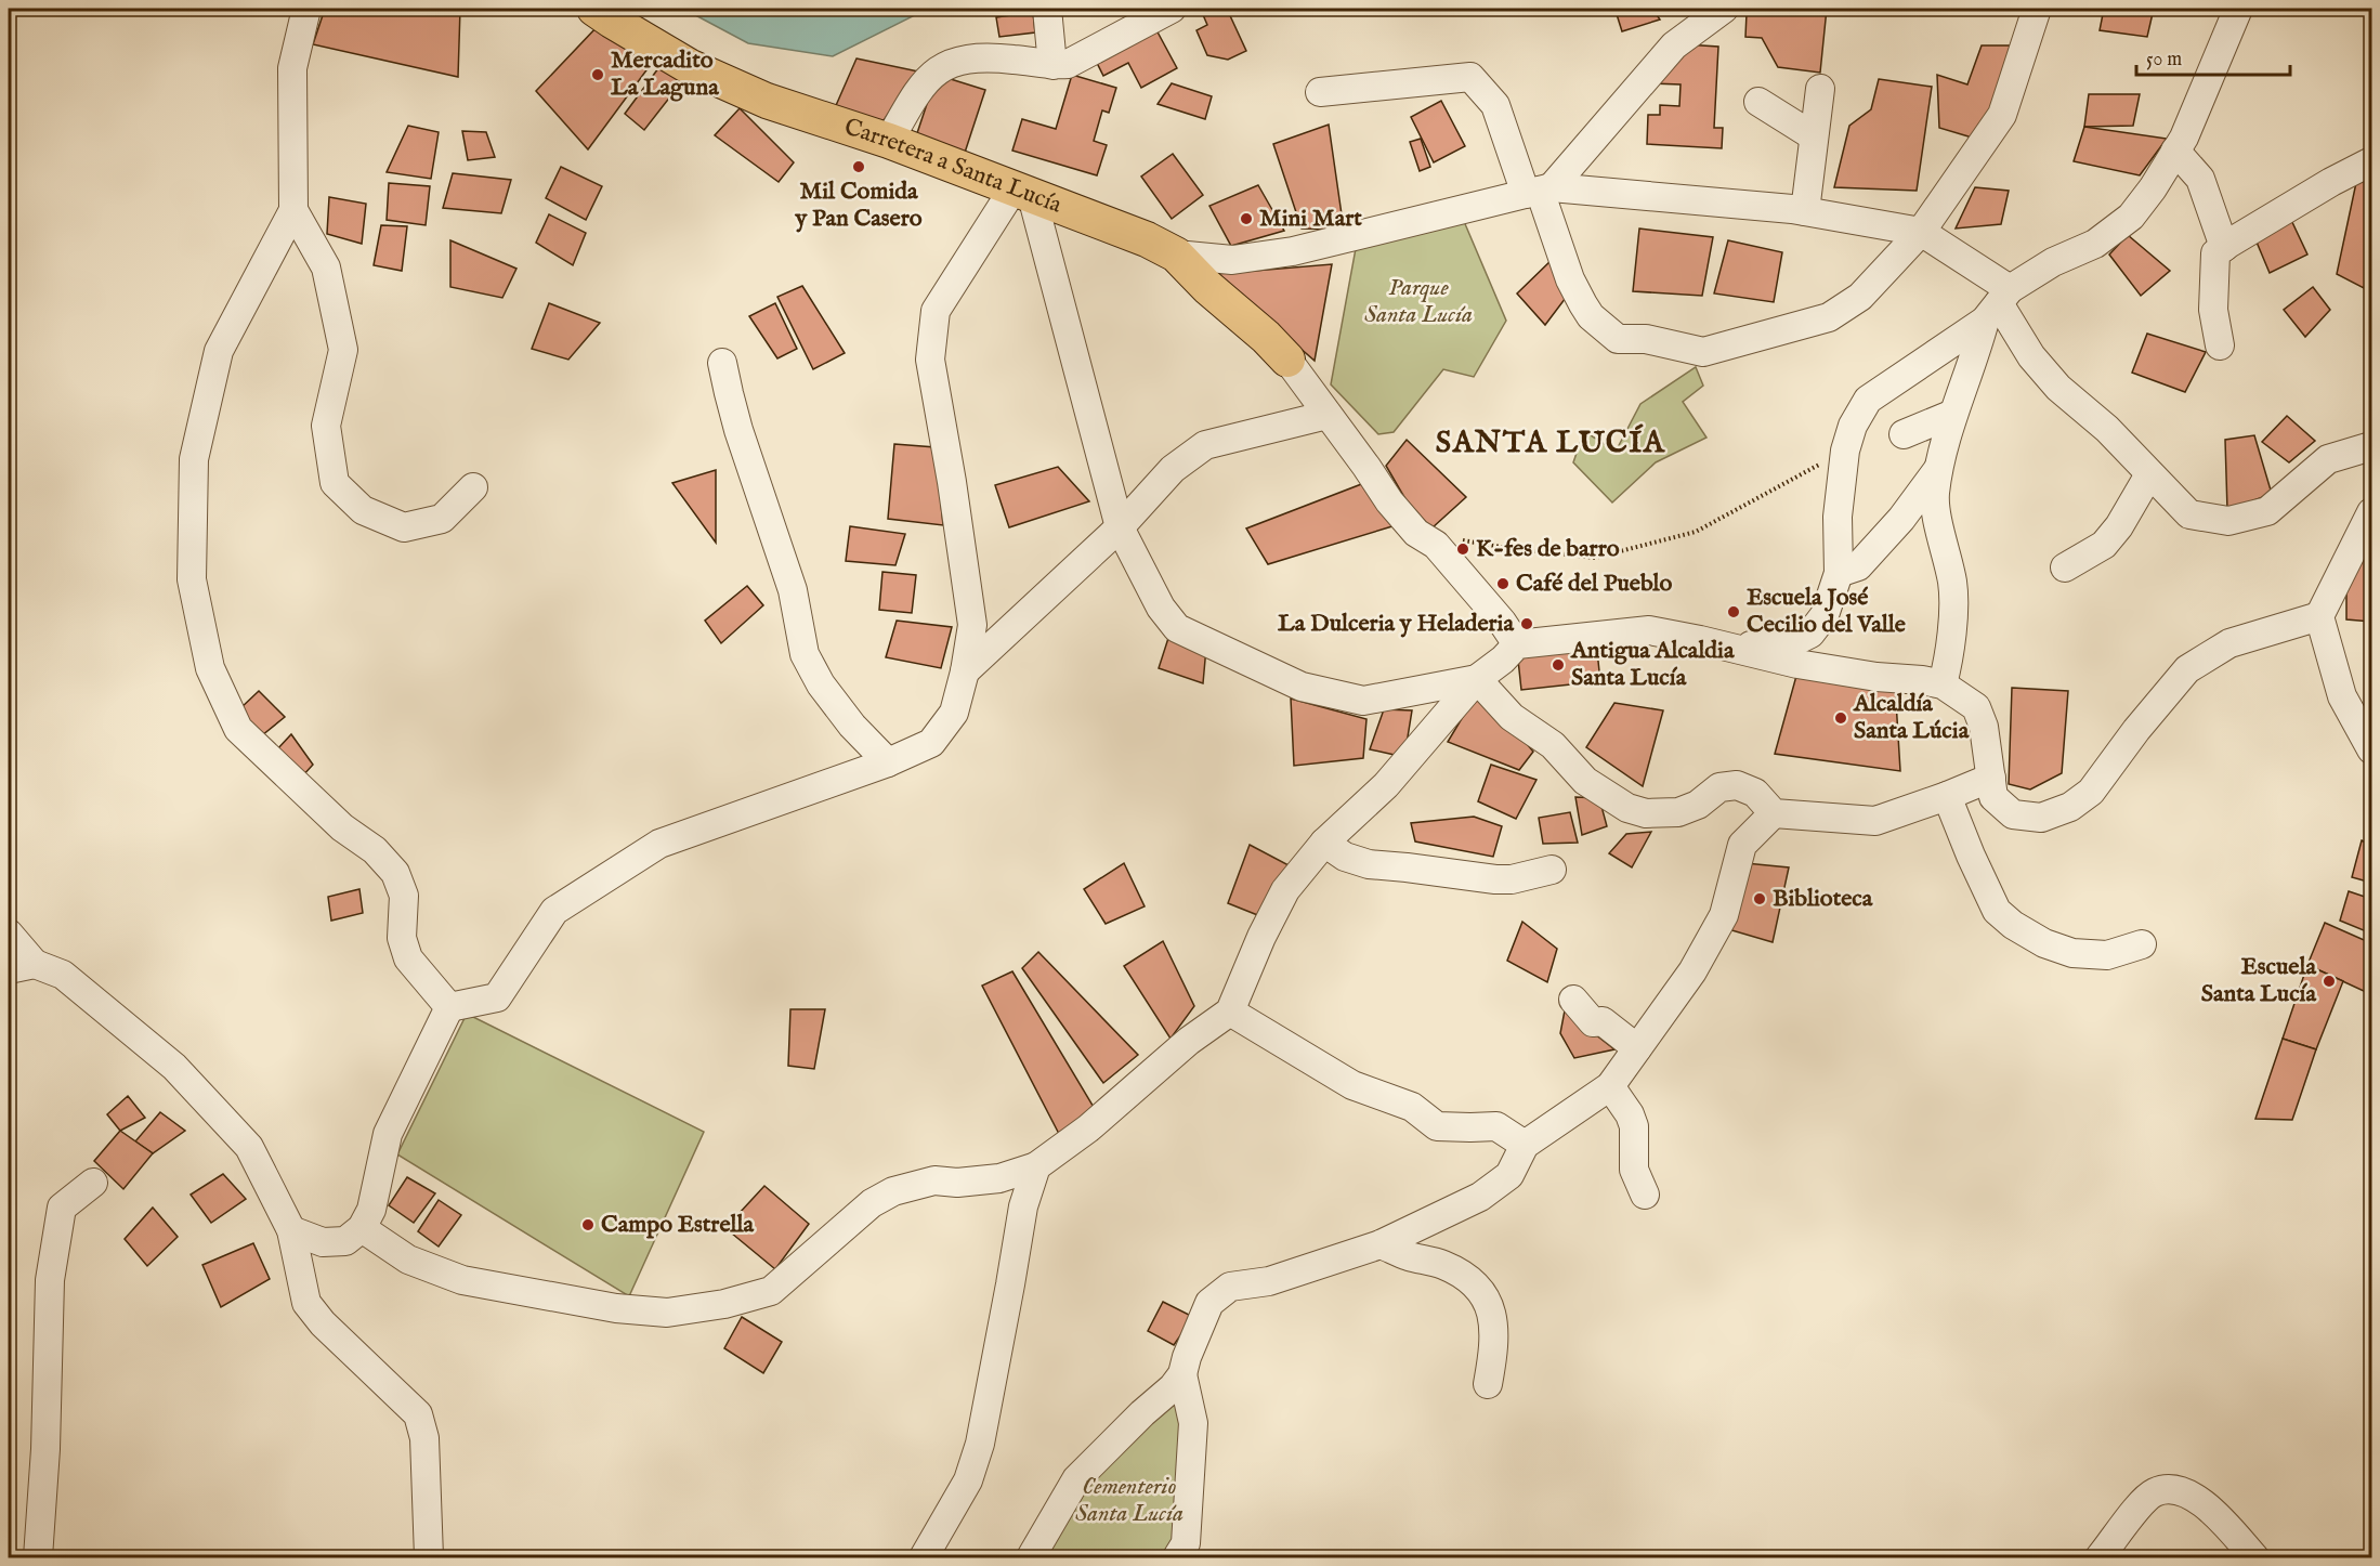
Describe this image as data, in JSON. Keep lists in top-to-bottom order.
{
  "streets": {
    "main road": ["Carretera a Santa Lucía"]
  },
  "districts": ["SANTA LUCÍA"],
  "parks": ["Parque Santa Lucía", "Cementerio Santa Lucía"],
  "places": [
    "Mercadito La Laguna",
    "Mil Comida y Pan Casero",
    "Mini Mart",
    "K-fes de barro",
    "Café del Pueblo",
    "Escuela José Cecilio del Valle",
    "La Dulceria y Heladeria",
    "Antigua Alcaldia Santa Lucía",
    "Alcaldía Santa Lúcia",
    "Biblioteca",
    "Escuela Santa Lucía",
    "Campo Estrella"
  ],
  "scale_bar": "50 m"
}
